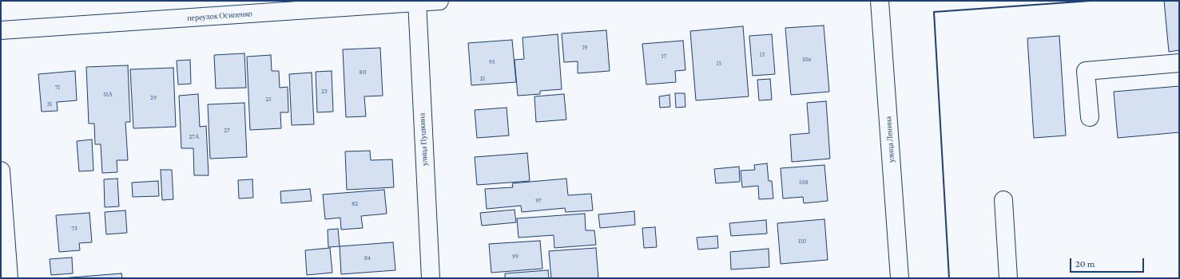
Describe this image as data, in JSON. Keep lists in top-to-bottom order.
{
  "streets": {
    "street": ["переулок Осипенко", "улица Пушкина", "улица Ленина"]
  },
  "crossings": [
    ["переулок Осипенко", "улица Пушкина"]
  ],
  "house_numbers": [
    "19",
    "13",
    "17",
    "106",
    "95",
    "15",
    "80",
    "21",
    "71",
    "23",
    "31А",
    "29",
    "25",
    "31",
    "27",
    "27А",
    "108",
    "97",
    "82",
    "73",
    "110",
    "99",
    "84"
  ],
  "scale_bar": "20 m"
}
